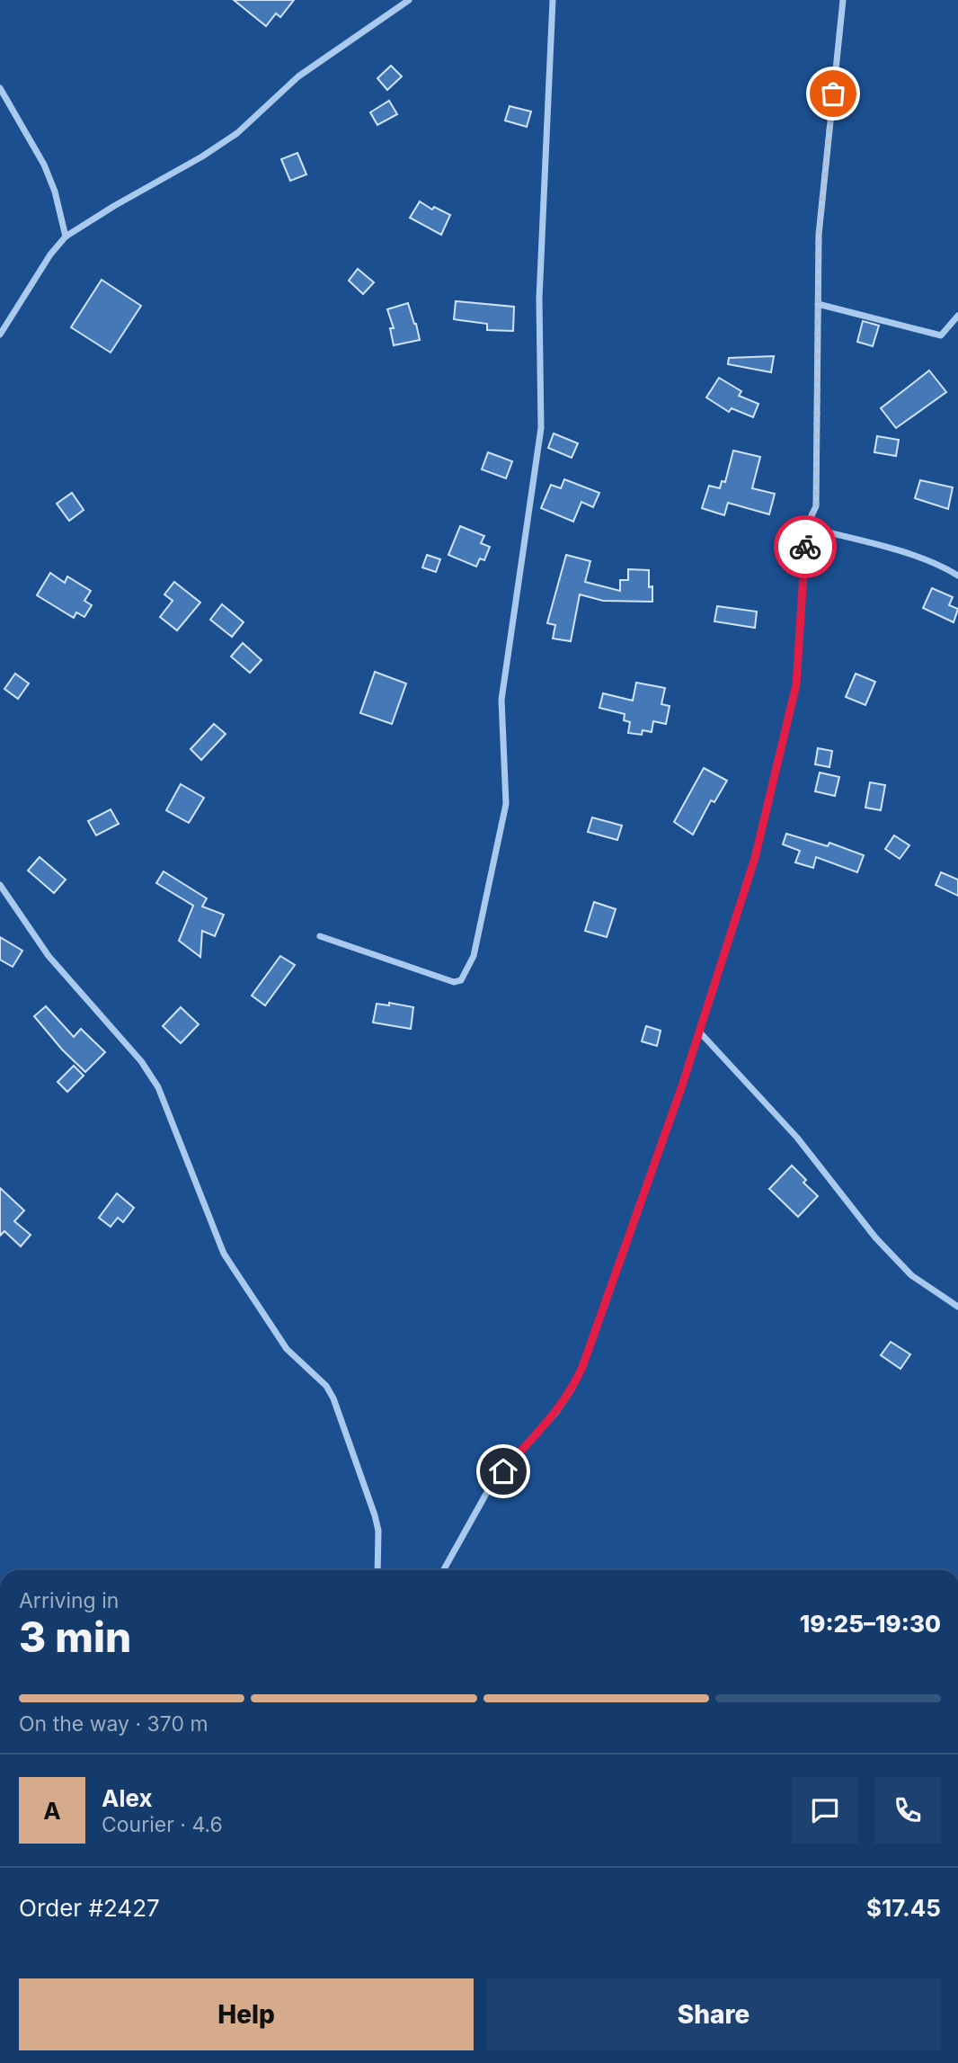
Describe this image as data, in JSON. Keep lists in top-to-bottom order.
{
  "page": {
    "heading": ["3 min", "Arriving in", "19:25–19:30"],
    "panel": [
      "Alex",
      "Courier · 4.6",
      "Order #2427",
      "$17.45"
    ],
    "bar": "On the way · 370 m",
    "round": "A",
    "buttons": ["Help", "Share"]
  }
}
